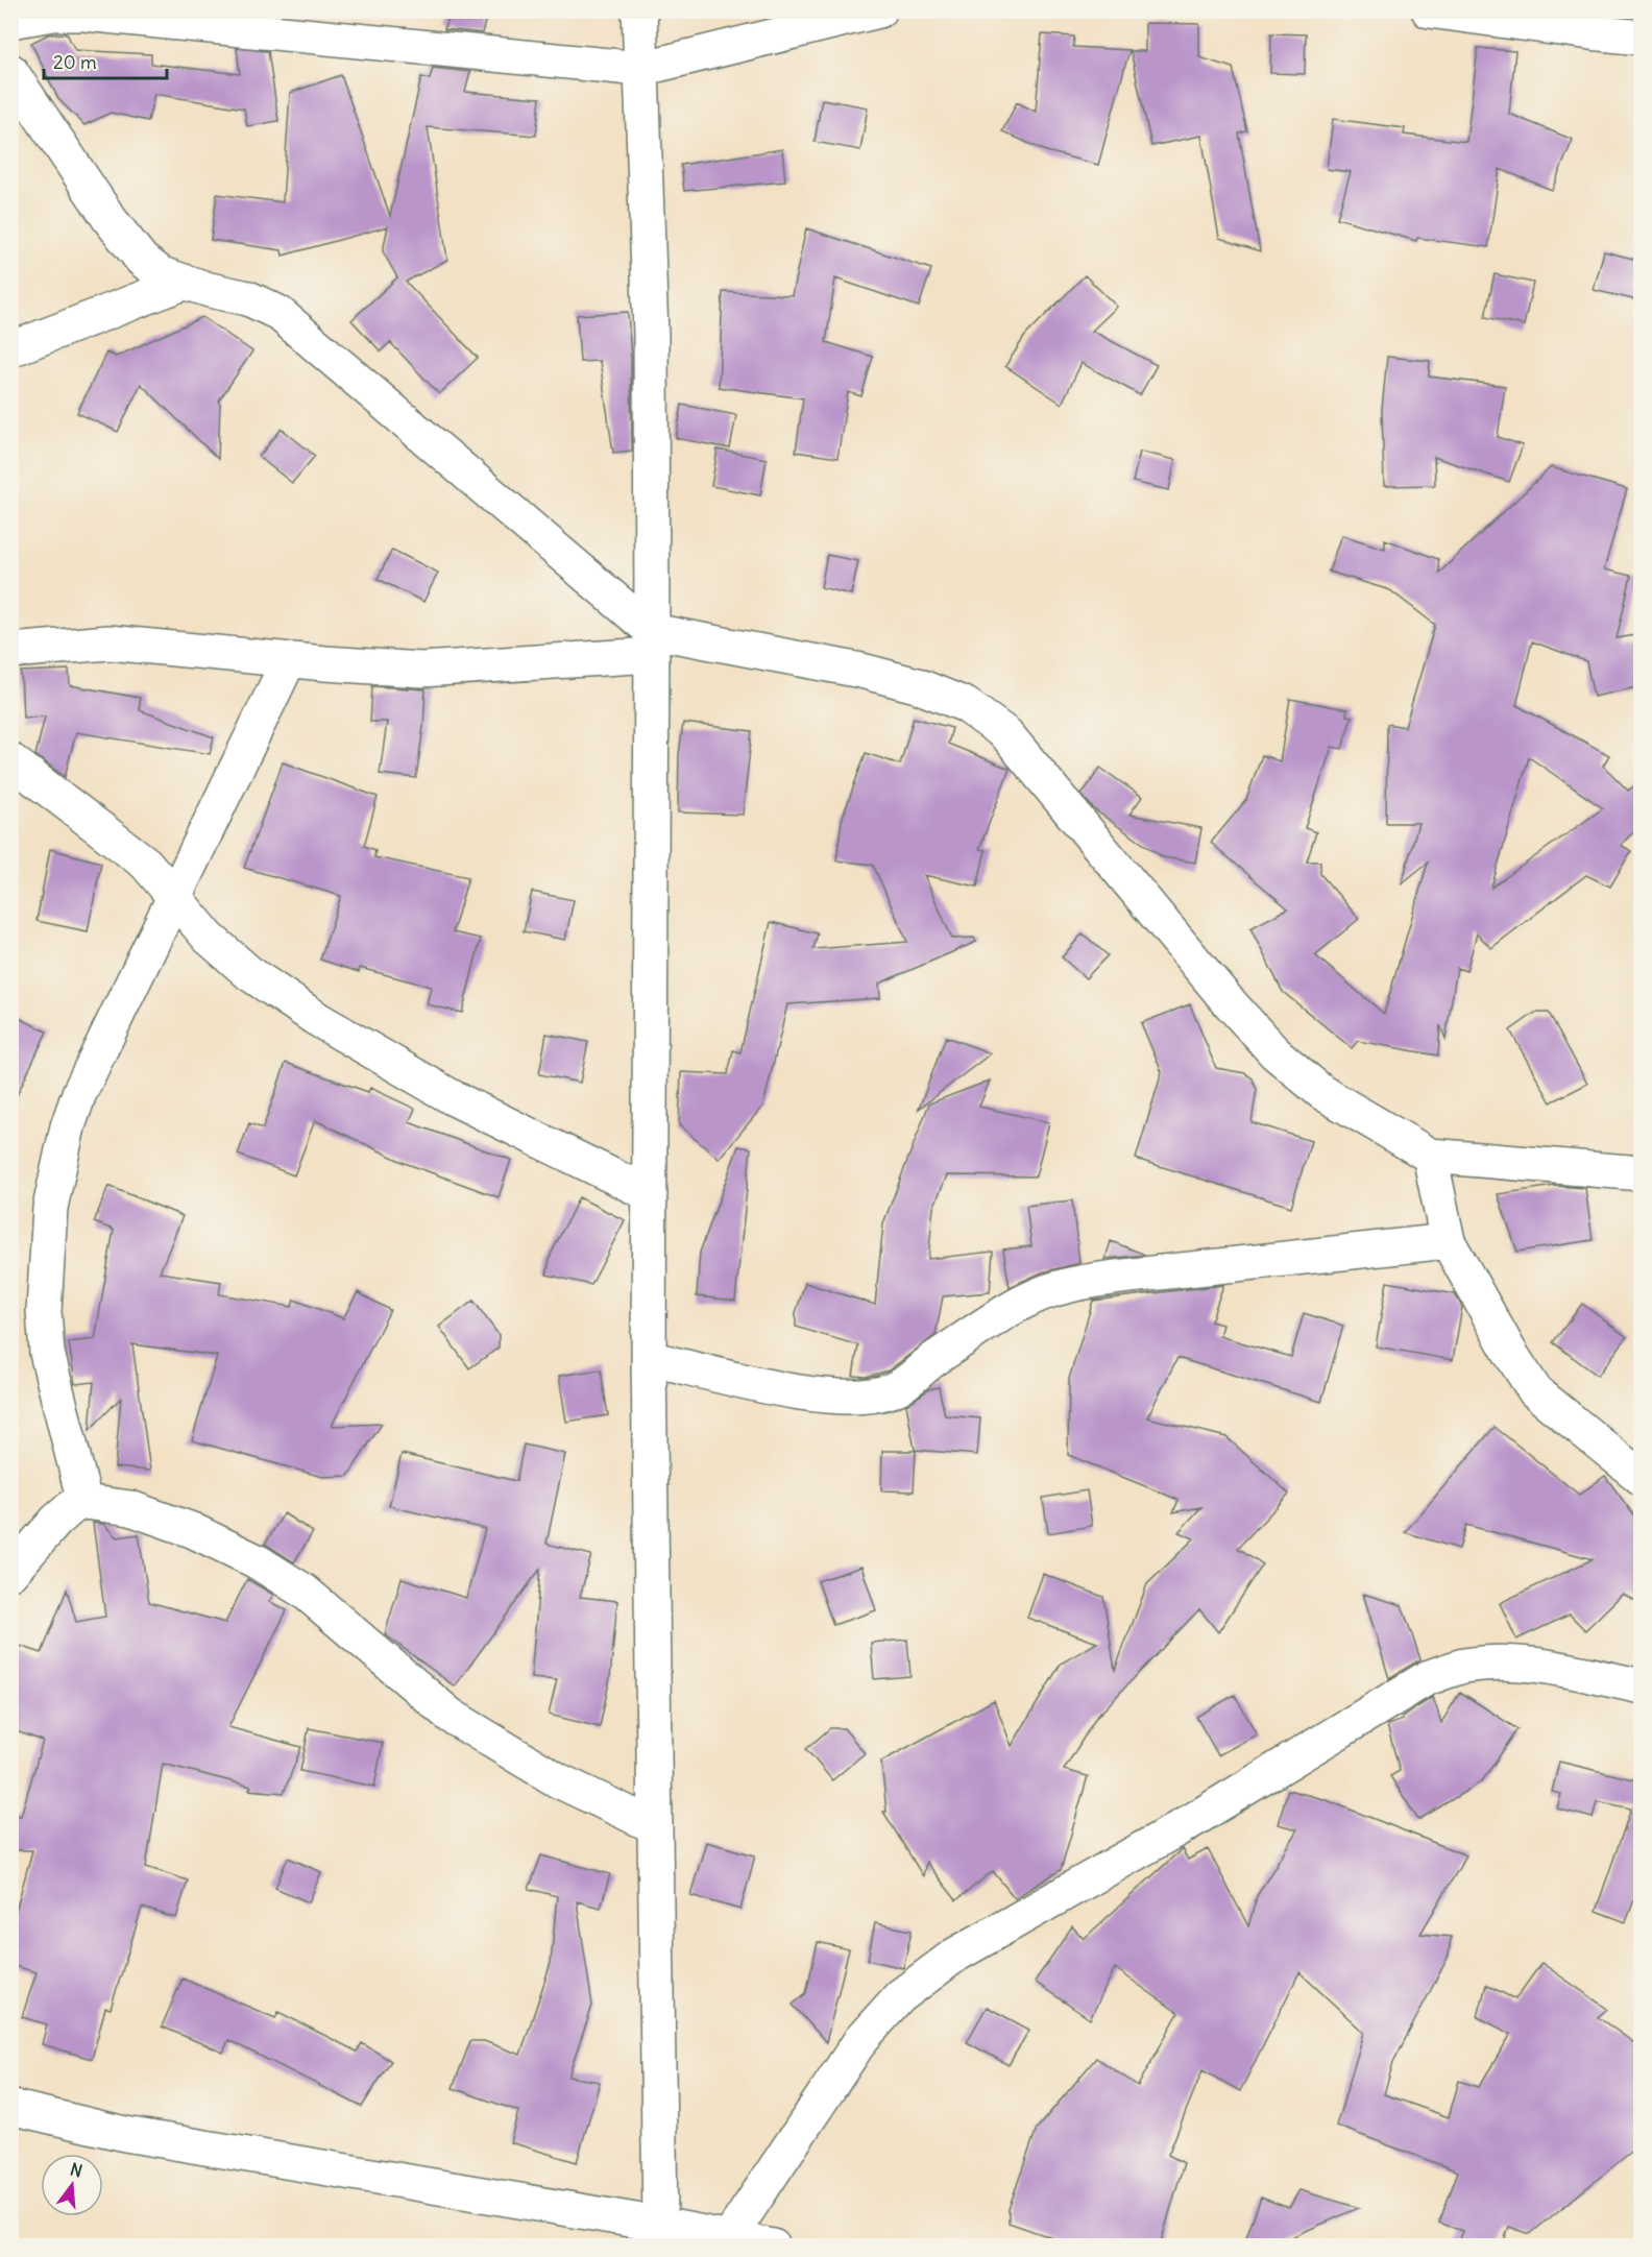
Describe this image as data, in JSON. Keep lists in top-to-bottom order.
{
  "scale_bar": "20 m",
  "north": "top"
}
